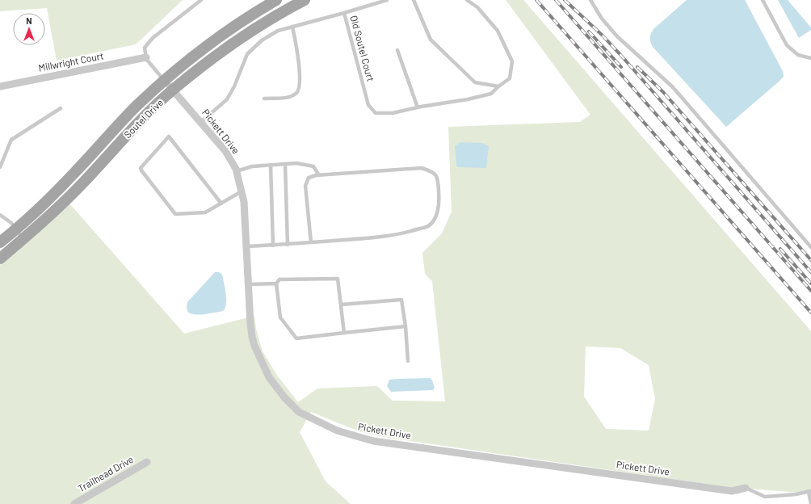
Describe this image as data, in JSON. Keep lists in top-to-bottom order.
{
  "streets": {
    "main road": ["Soutel Drive"],
    "street": ["Millwright Court", "Pickett Drive", "Trailhead Drive"],
    "lane": ["Old Soutel Court"]
  },
  "crossings": [
    ["Old Soutel Court", "Pickett Drive"],
    ["Soutel Drive", "Pickett Drive"]
  ],
  "north": "top"
}
